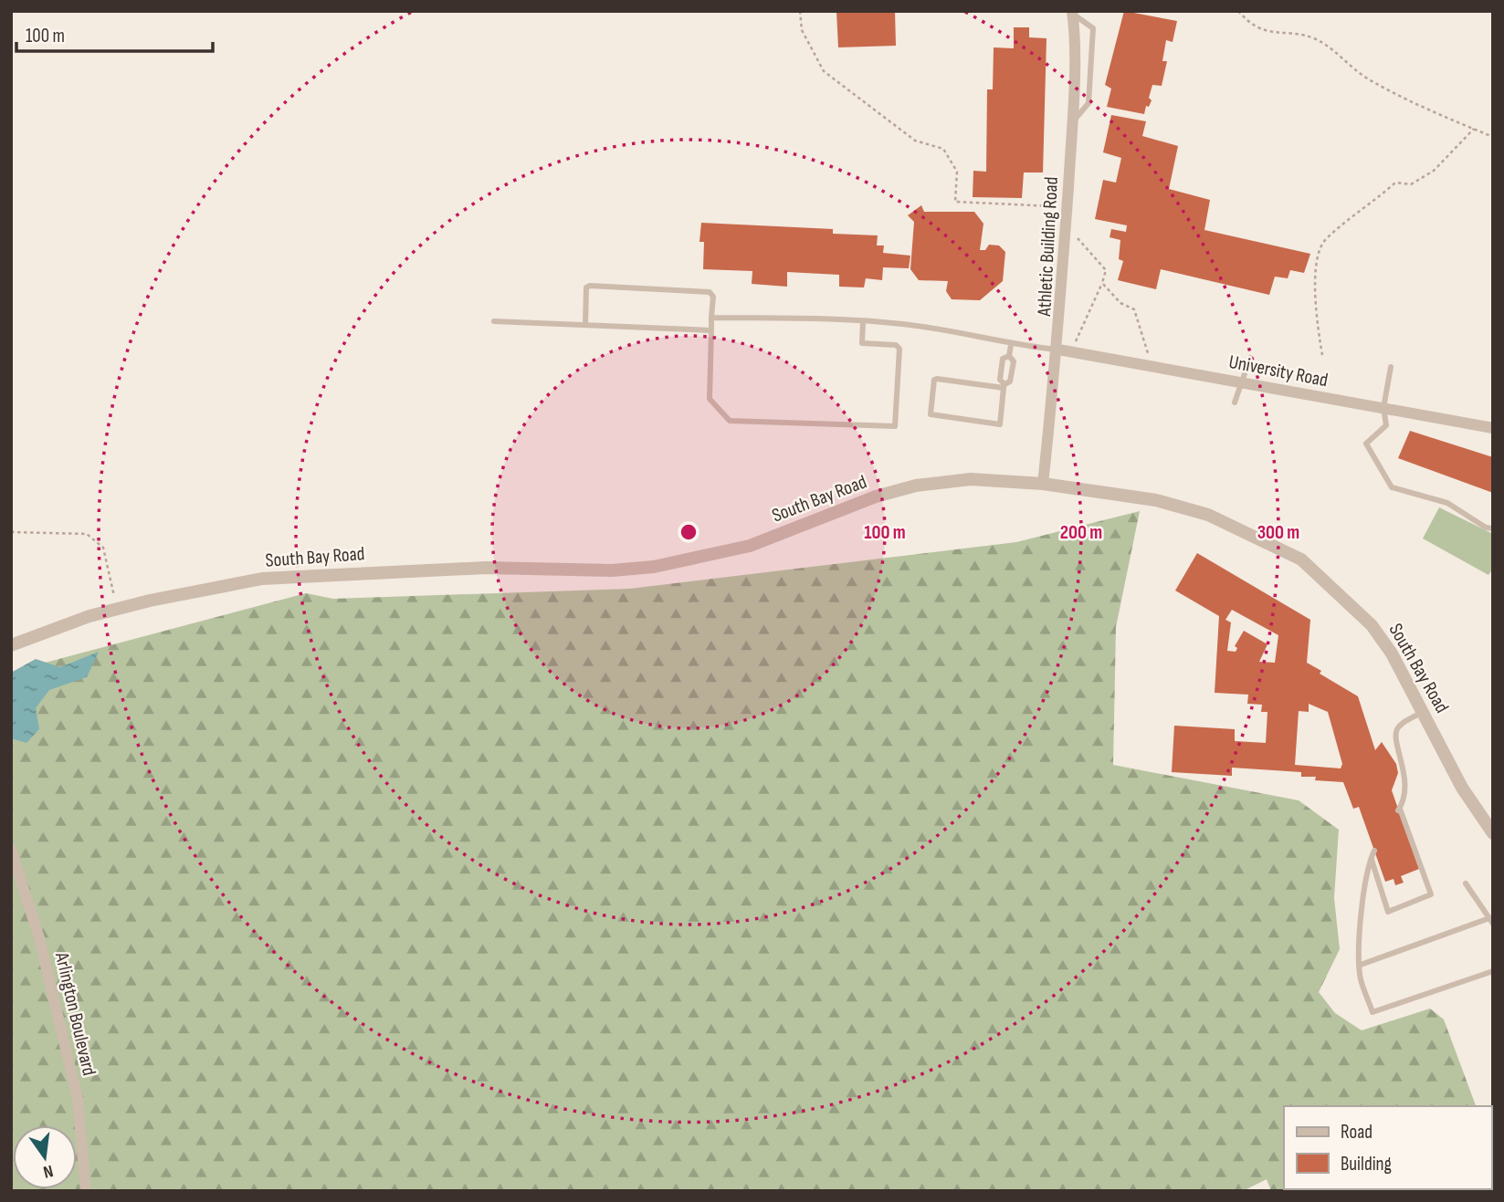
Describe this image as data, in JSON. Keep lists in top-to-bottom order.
{
  "streets": {
    "street": [
      "Athletic Building Road",
      "University Road",
      "South Bay Road",
      "Arlington Boulevard"
    ]
  },
  "crossings": [
    ["Athletic Building Road", "University Road"],
    ["Athletic Building Road", "South Bay Road"]
  ],
  "legend": ["Road", "Building"],
  "scale_bar": "100 m",
  "north": "bottom",
  "rings": ["100 m", "200 m", "300 m"]
}
